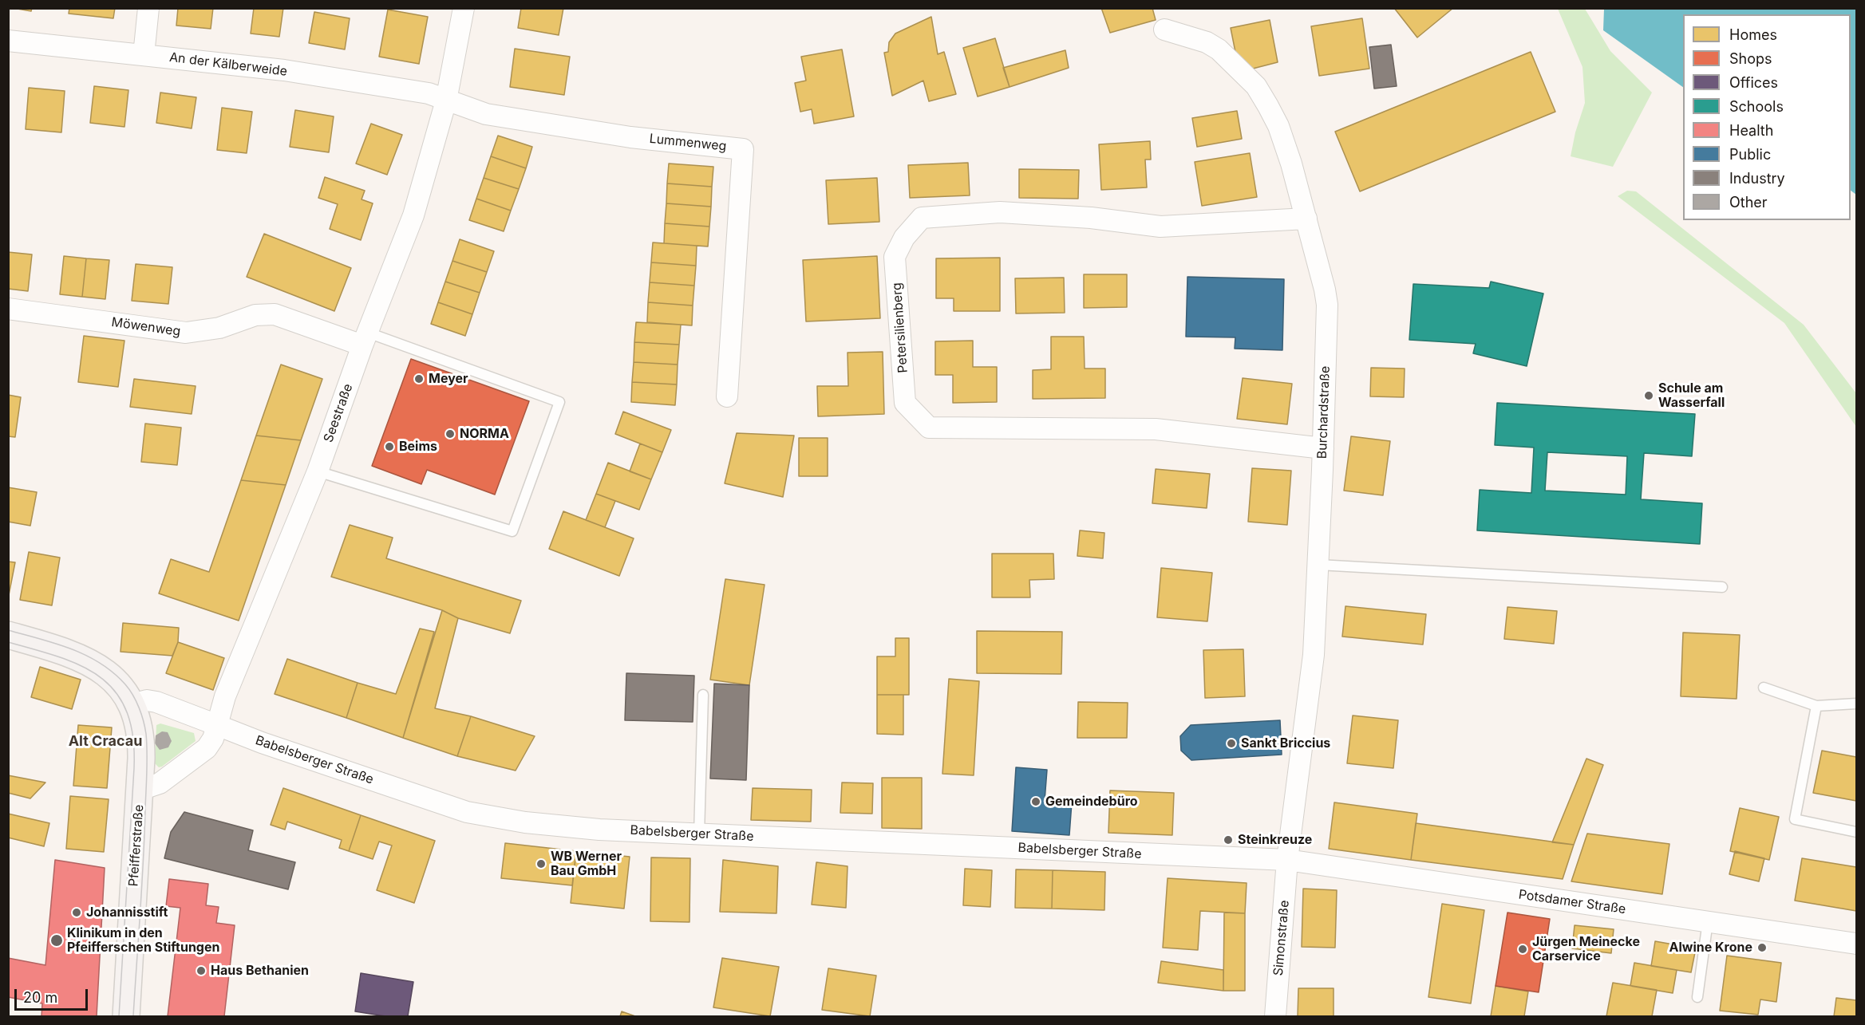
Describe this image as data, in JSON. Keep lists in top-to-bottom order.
{
  "streets": {
    "main road": ["Pfeifferstraße"],
    "street": [
      "An der Kälberweide",
      "Lummenweg",
      "Möwenweg",
      "Petersilienberg",
      "Burchardstraße",
      "Seestraße",
      "Babelsberger Straße",
      "Potsdamer Straße",
      "Simonstraße"
    ]
  },
  "crossings": [
    ["An der Kälberweide", "Lummenweg"],
    ["An der Kälberweide", "Seestraße"],
    ["Lummenweg", "Seestraße"],
    ["Möwenweg", "Seestraße"],
    ["Petersilienberg", "Burchardstraße"],
    ["Burchardstraße", "Babelsberger Straße"],
    ["Burchardstraße", "Potsdamer Straße"],
    ["Burchardstraße", "Simonstraße"],
    ["Seestraße", "Babelsberger Straße"],
    ["Babelsberger Straße", "Potsdamer Straße"],
    ["Babelsberger Straße", "Simonstraße"],
    ["Potsdamer Straße", "Simonstraße"]
  ],
  "districts": ["Alt Cracau"],
  "places": [
    "Meyer",
    "Schule am Wasserfall",
    "NORMA",
    "Beims",
    "Sankt Briccius",
    "Gemeindebüro",
    "Steinkreuze",
    "WB Werner Bau GmbH",
    "Johannisstift",
    "Klinikum in den Pfeifferschen Stiftungen",
    "Alwine Krone",
    "Jürgen Meinecke Carservice",
    "Haus Bethanien"
  ],
  "legend": [
    "Homes",
    "Shops",
    "Offices",
    "Schools",
    "Health",
    "Public",
    "Industry",
    "Other"
  ],
  "scale_bar": "20 m"
}
